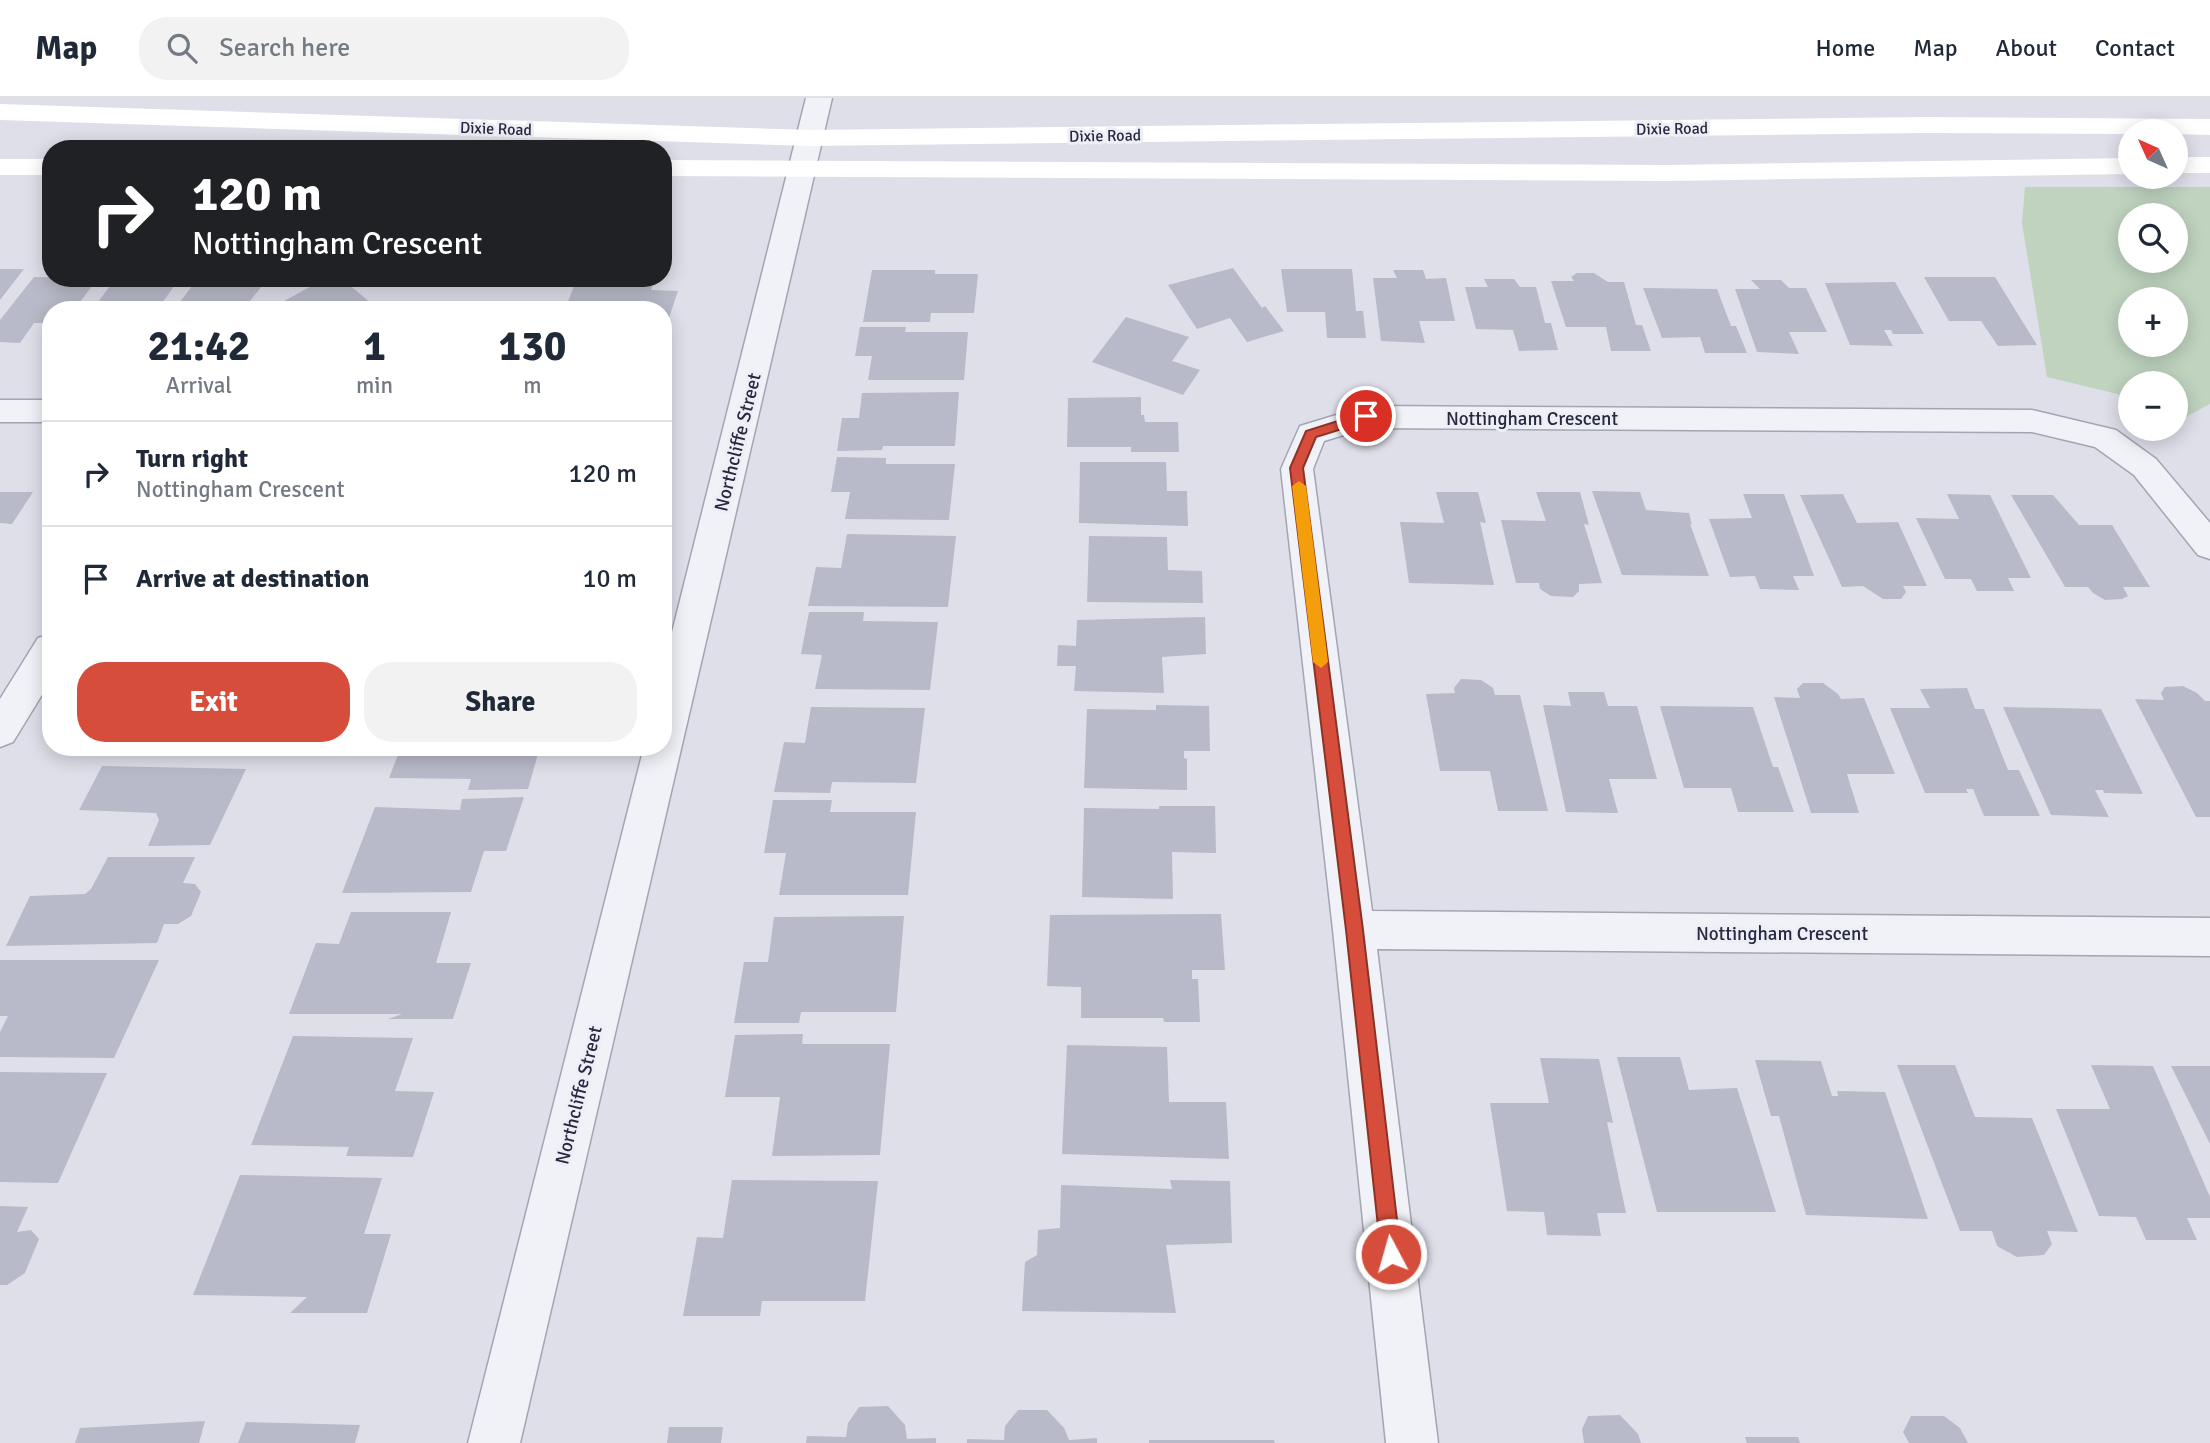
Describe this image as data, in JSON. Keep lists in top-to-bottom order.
{
  "streets": {
    "main road": ["Dixie Road"],
    "street": ["Nottingham Crescent", "Northcliffe Street"]
  },
  "crossings": [
    ["Dixie Road", "Northcliffe Street"]
  ],
  "north": "top left",
  "page": {
    "header": "Map",
    "search": "Search here",
    "nav": [
      "Home",
      "Map",
      "About",
      "Contact"
    ],
    "map_buttons": ["+", "−"],
    "turn": ["120 m", "Nottingham Crescent"],
    "eta": [
      "21:42",
      "Arrival",
      "1",
      "min",
      "130",
      "m"
    ],
    "list": [
      {
        "name": "Turn right",
        "note": "Nottingham Crescent",
        "value": "120 m"
      },
      {
        "name": "Arrive at destination",
        "value": "10 m"
      }
    ],
    "buttons": ["Exit", "Share"]
  }
}
